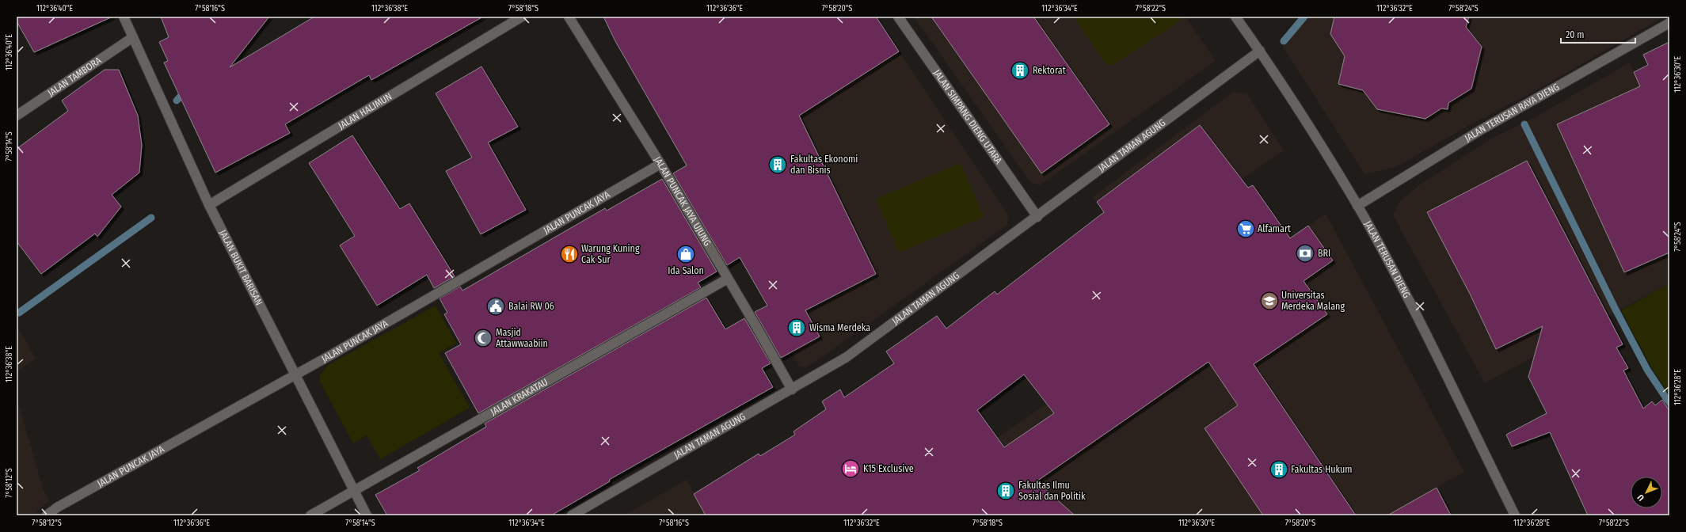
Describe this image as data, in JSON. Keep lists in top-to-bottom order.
{
  "streets": {
    "street": [
      "JALAN TAMBORA",
      "JALAN HALIMUN",
      "JALAN TERUSAN RAYA DIENG",
      "JALAN SIMPANG DIENG UTARA",
      "JALAN TAMAN AGUNG",
      "JALAN PUNCAK JAYA UJUNG",
      "JALAN PUNCAK JAYA",
      "JALAN TERUSAN DIENG",
      "JALAN BUKIT BARISAN",
      "JALAN KRAKATAU"
    ]
  },
  "crossings": [
    ["JALAN TAMBORA", "JALAN BUKIT BARISAN"],
    ["JALAN HALIMUN", "JALAN BUKIT BARISAN"],
    ["JALAN TERUSAN RAYA DIENG", "JALAN TERUSAN DIENG"],
    ["JALAN SIMPANG DIENG UTARA", "JALAN TAMAN AGUNG"],
    ["JALAN TAMAN AGUNG", "JALAN PUNCAK JAYA UJUNG"],
    ["JALAN TAMAN AGUNG", "JALAN TERUSAN DIENG"],
    ["JALAN PUNCAK JAYA UJUNG", "JALAN PUNCAK JAYA"],
    ["JALAN PUNCAK JAYA UJUNG", "JALAN KRAKATAU"],
    ["JALAN PUNCAK JAYA", "JALAN BUKIT BARISAN"],
    ["JALAN BUKIT BARISAN", "JALAN KRAKATAU"]
  ],
  "places": {
    "building": [
      "Rektorat",
      "Fakultas Ekonomi dan Bisnis",
      "Wisma Merdeka",
      "Fakultas Hukum",
      "Fakultas Ilmu Sosial dan Politik"
    ],
    "supermarket": ["Alfamart"],
    "bank": ["BRI"],
    "restaurant": ["Warung Kuning Cak Sur"],
    "shop": ["Ida Salon"],
    "school or university": ["Universitas Merdeka Malang"],
    "public building": ["Balai RW 06"],
    "mosque": ["Masjid Attawwaabiin"],
    "hotel": ["K15 Exclusive"]
  },
  "scale_bar": "20 m",
  "north": "bottom left",
  "coordinates": [
    "112°36'40\"E",
    "7°58'16\"S",
    "112°36'38\"E",
    "7°58'18\"S",
    "112°36'36\"E",
    "7°58'20\"S",
    "112°36'34\"E",
    "7°58'22\"S",
    "112°36'32\"E",
    "7°58'24\"S",
    "112°36'30\"E",
    "7°58'14\"S",
    "112°36'28\"E",
    "7°58'12\"S"
  ]
}
